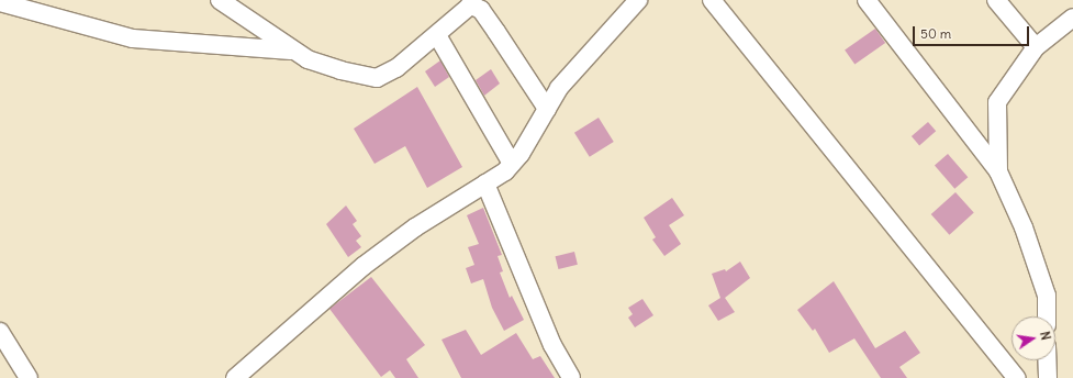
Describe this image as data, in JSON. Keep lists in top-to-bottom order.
{
  "scale_bar": "50 m",
  "north": "right"
}
